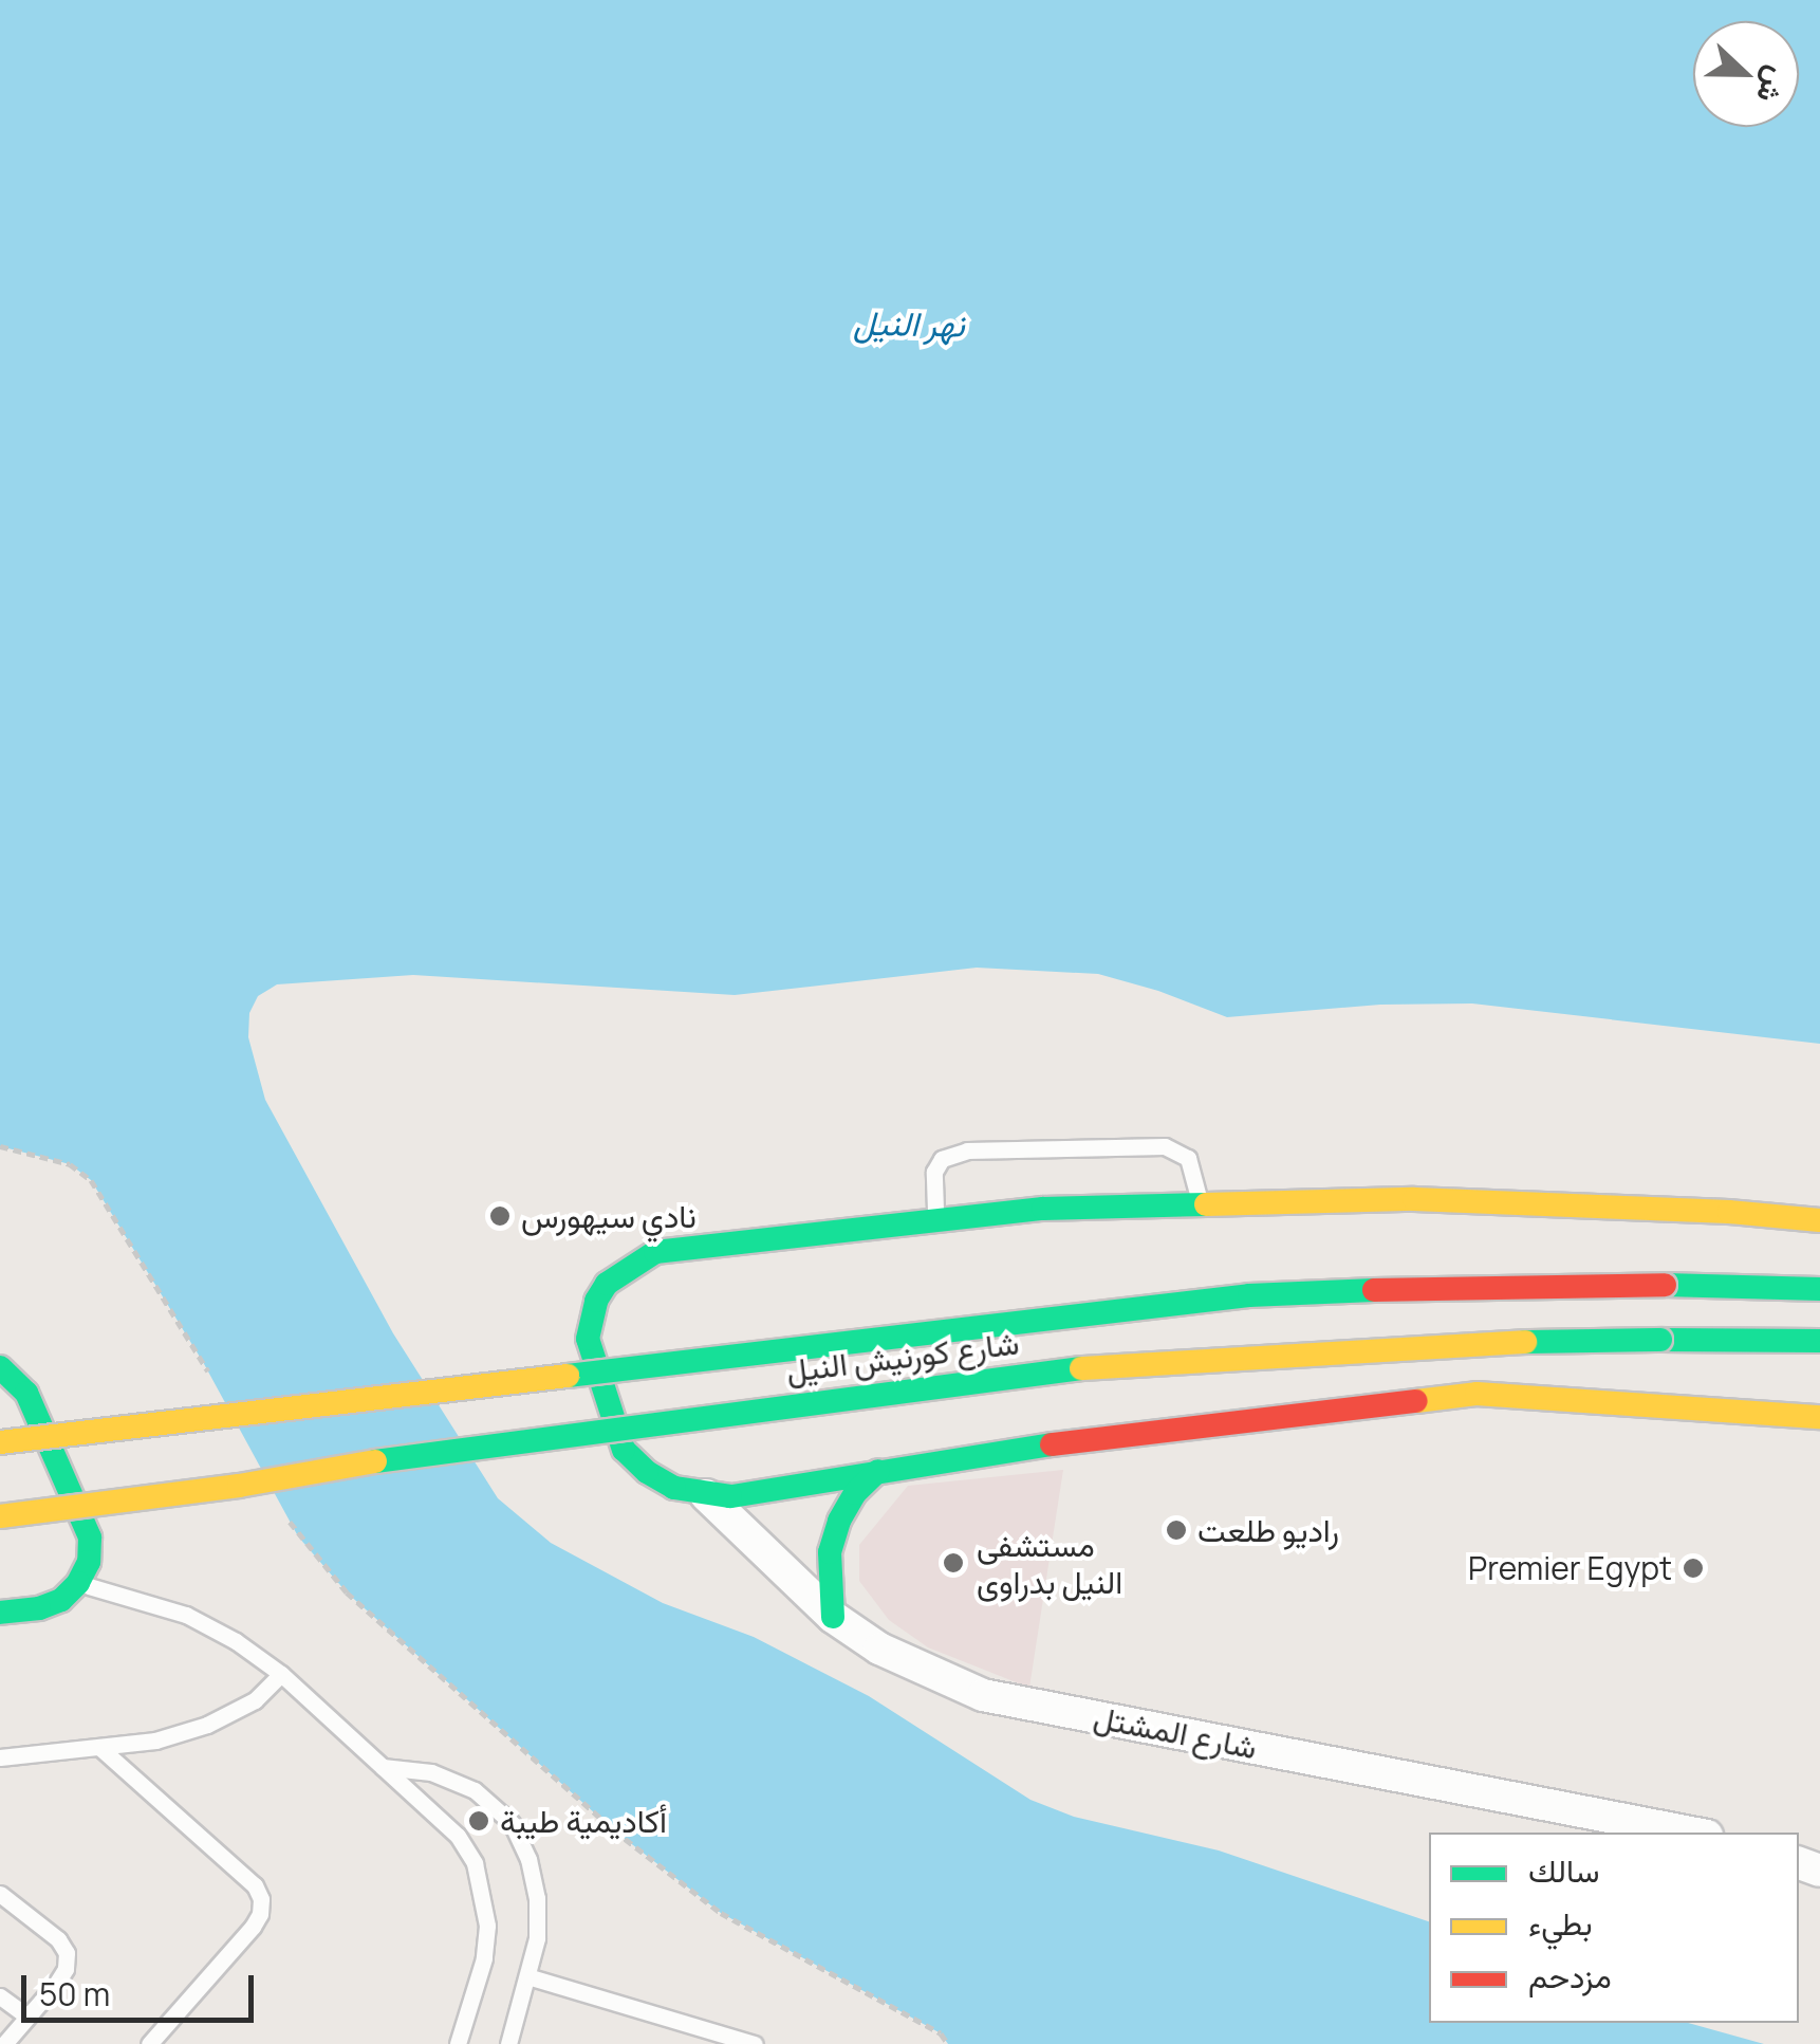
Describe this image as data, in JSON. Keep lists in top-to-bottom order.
{
  "streets": {
    "highway": ["شارع كورنيش النيل"],
    "street": ["شارع المشتل"]
  },
  "water": ["نهر النيل"],
  "places": [
    "نادي سيهورس",
    "راديو طلعت",
    "مستشفى النيل بدراوى",
    "Premier Egypt",
    "أكاديمية طيبة"
  ],
  "legend": ["سالك", "بطيء", "مزدحم"],
  "scale_bar": "50 m",
  "north": "right"
}
